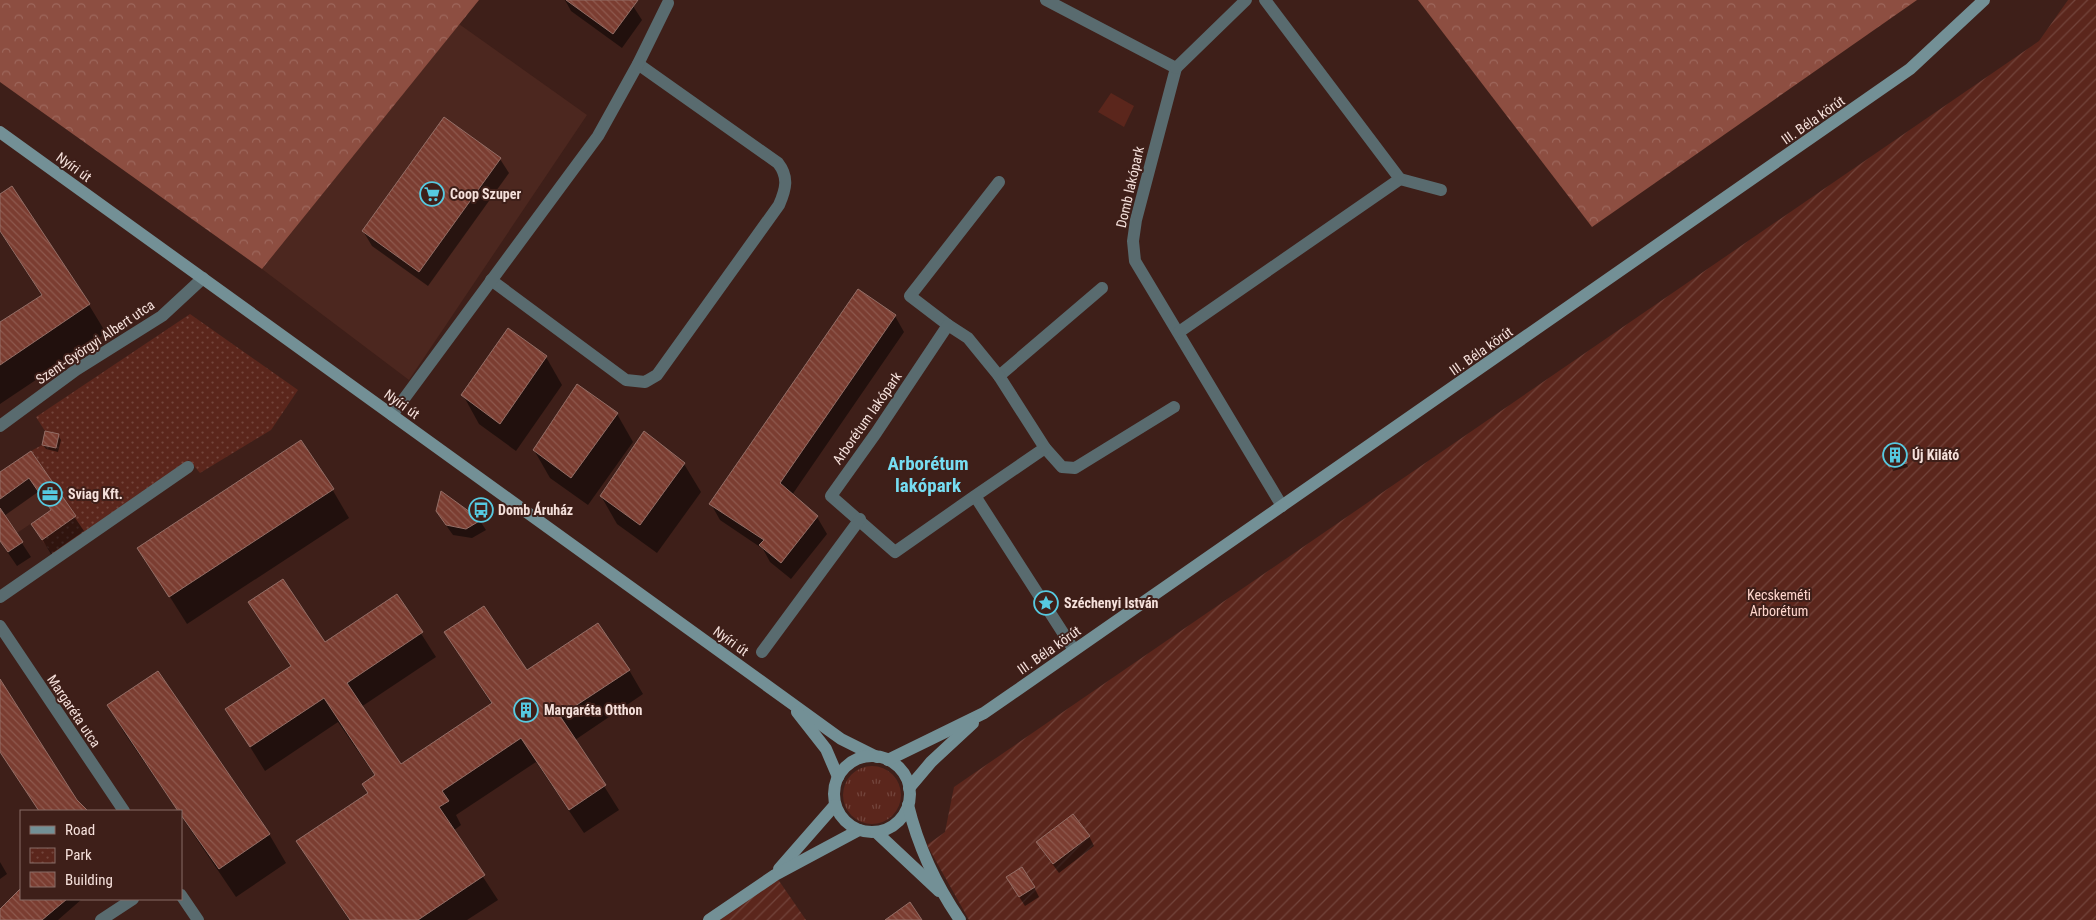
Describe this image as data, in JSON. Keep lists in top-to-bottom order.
{
  "streets": {
    "street": [
      "III. Béla körút",
      "Nyíri út",
      "Domb lakópark",
      "Szent-Györgyi Albert utca",
      "Arborétum lakópark",
      "Margaréta utca"
    ]
  },
  "crossings": [
    ["III. Béla körút", "Nyíri út"],
    ["III. Béla körút", "Domb lakópark"],
    ["Nyíri út", "Szent-Györgyi Albert utca"]
  ],
  "districts": ["Arborétum lakópark"],
  "parks": ["Kecskeméti Arborétum"],
  "places": {
    "supermarket": ["Coop Szuper"],
    "building": ["Új Kilátó", "Margaréta Otthon"],
    "office": ["Sviag Kft."],
    "bus stop": ["Domb Áruház"],
    "place": ["Széchenyi István"]
  },
  "legend": ["Road", "Park", "Building"]
}
